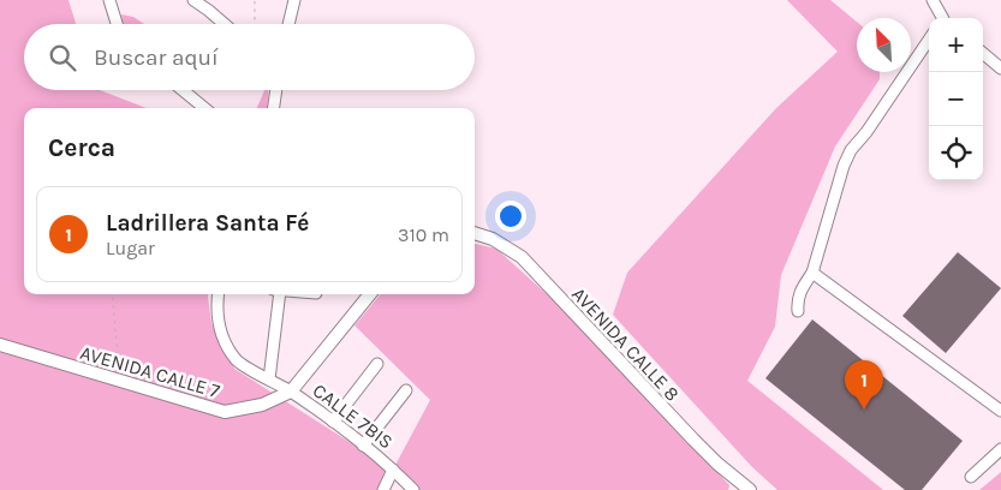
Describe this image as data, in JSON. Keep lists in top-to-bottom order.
{
  "streets": {
    "main road": ["AVENIDA CALLE 8", "AVENIDA CALLE 7"],
    "street": ["CALLE 7BIS"]
  },
  "crossings": [
    ["AVENIDA CALLE 7", "CALLE 7BIS"]
  ],
  "north": "top left",
  "page": {
    "map_buttons": ["+", "−"],
    "search": "Buscar aquí",
    "heading": "Cerca",
    "list": [
      {
        "mark": "1",
        "name": "Ladrillera Santa Fé",
        "note": "Lugar",
        "value": "310 m"
      }
    ],
    "pins": "1"
  }
}
